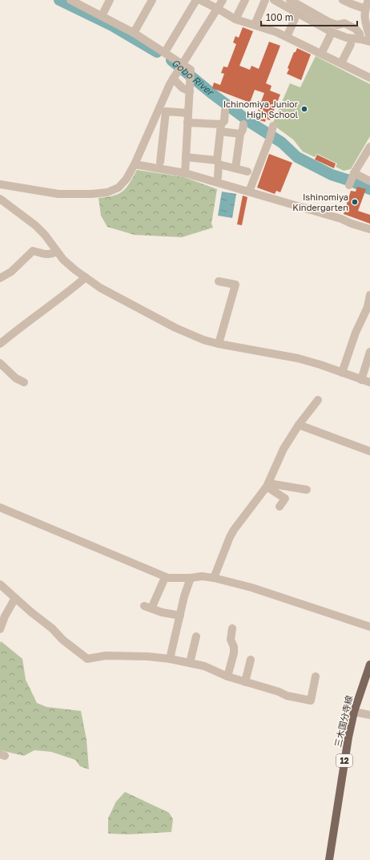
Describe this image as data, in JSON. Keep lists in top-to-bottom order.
{
  "streets": {
    "main road": ["三木国分寺線", "12"]
  },
  "water": ["Gobo River"],
  "places": ["Ichinomiya Junior High School", "Ishinomiya Kindergarten"],
  "scale_bar": "100 m"
}
